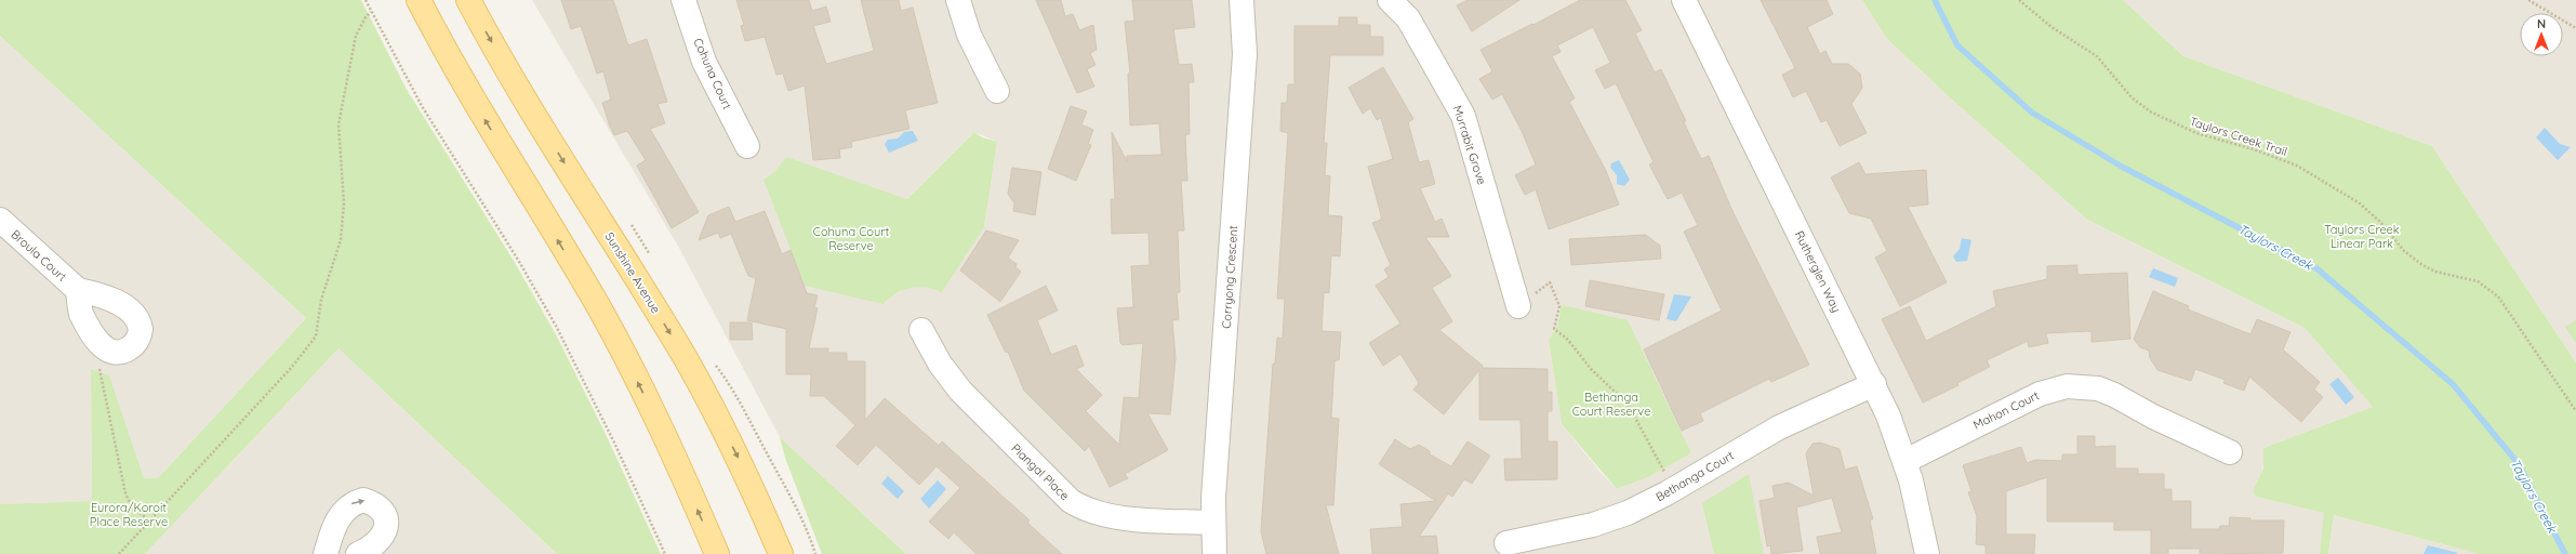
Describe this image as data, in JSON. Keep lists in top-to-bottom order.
{
  "streets": {
    "main road": ["Sunshine Avenue"],
    "street": [
      "Cohuna Court",
      "Murrabit Grove",
      "Broula Court",
      "Rutherglen Way",
      "Corryong Crescent",
      "Mahon Court",
      "Piangal Place",
      "Bethanga Court"
    ],
    "path": ["Taylors Creek Trail"]
  },
  "crossings": [
    ["Rutherglen Way", "Mahon Court"],
    ["Rutherglen Way", "Bethanga Court"],
    ["Corryong Crescent", "Piangal Place"]
  ],
  "water": ["Taylors Creek"],
  "parks": [
    "Taylors Creek Linear Park",
    "Cohuna Court Reserve",
    "Bethanga Court Reserve",
    "Eurora/Koroit Place Reserve"
  ],
  "north": "top"
}
